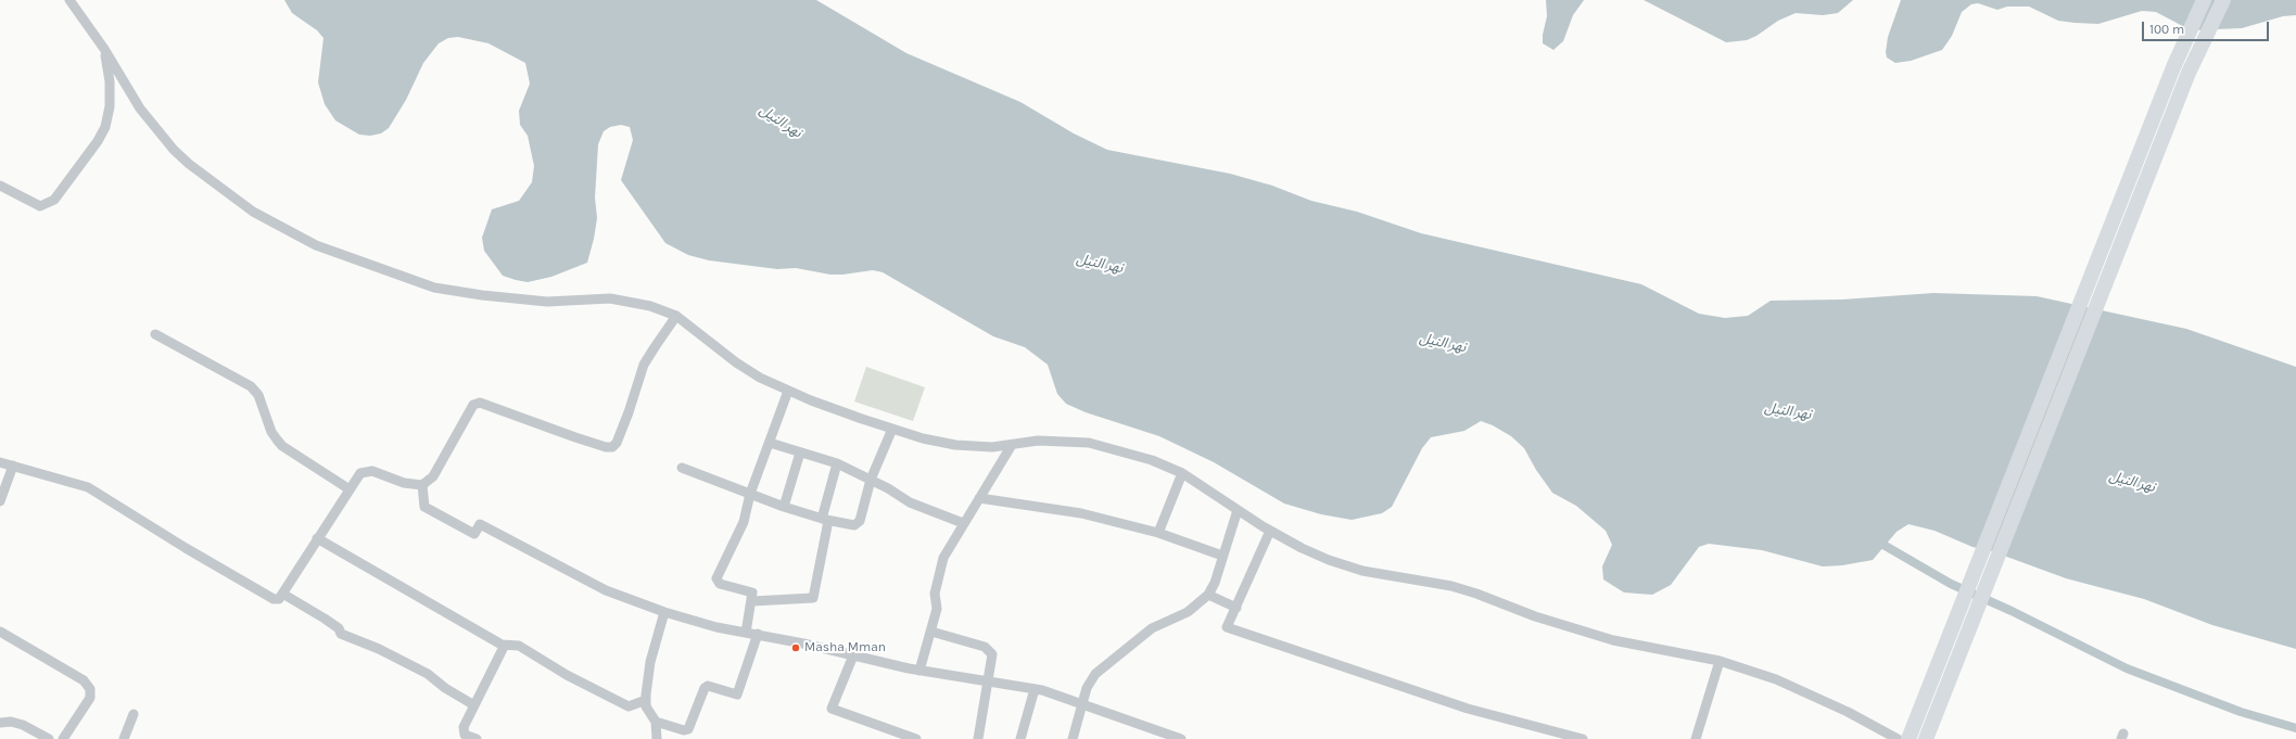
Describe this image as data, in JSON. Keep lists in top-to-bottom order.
{
  "water": ["نهر النيل"],
  "places": ["Masha Mman"],
  "scale_bar": "100 m"
}
